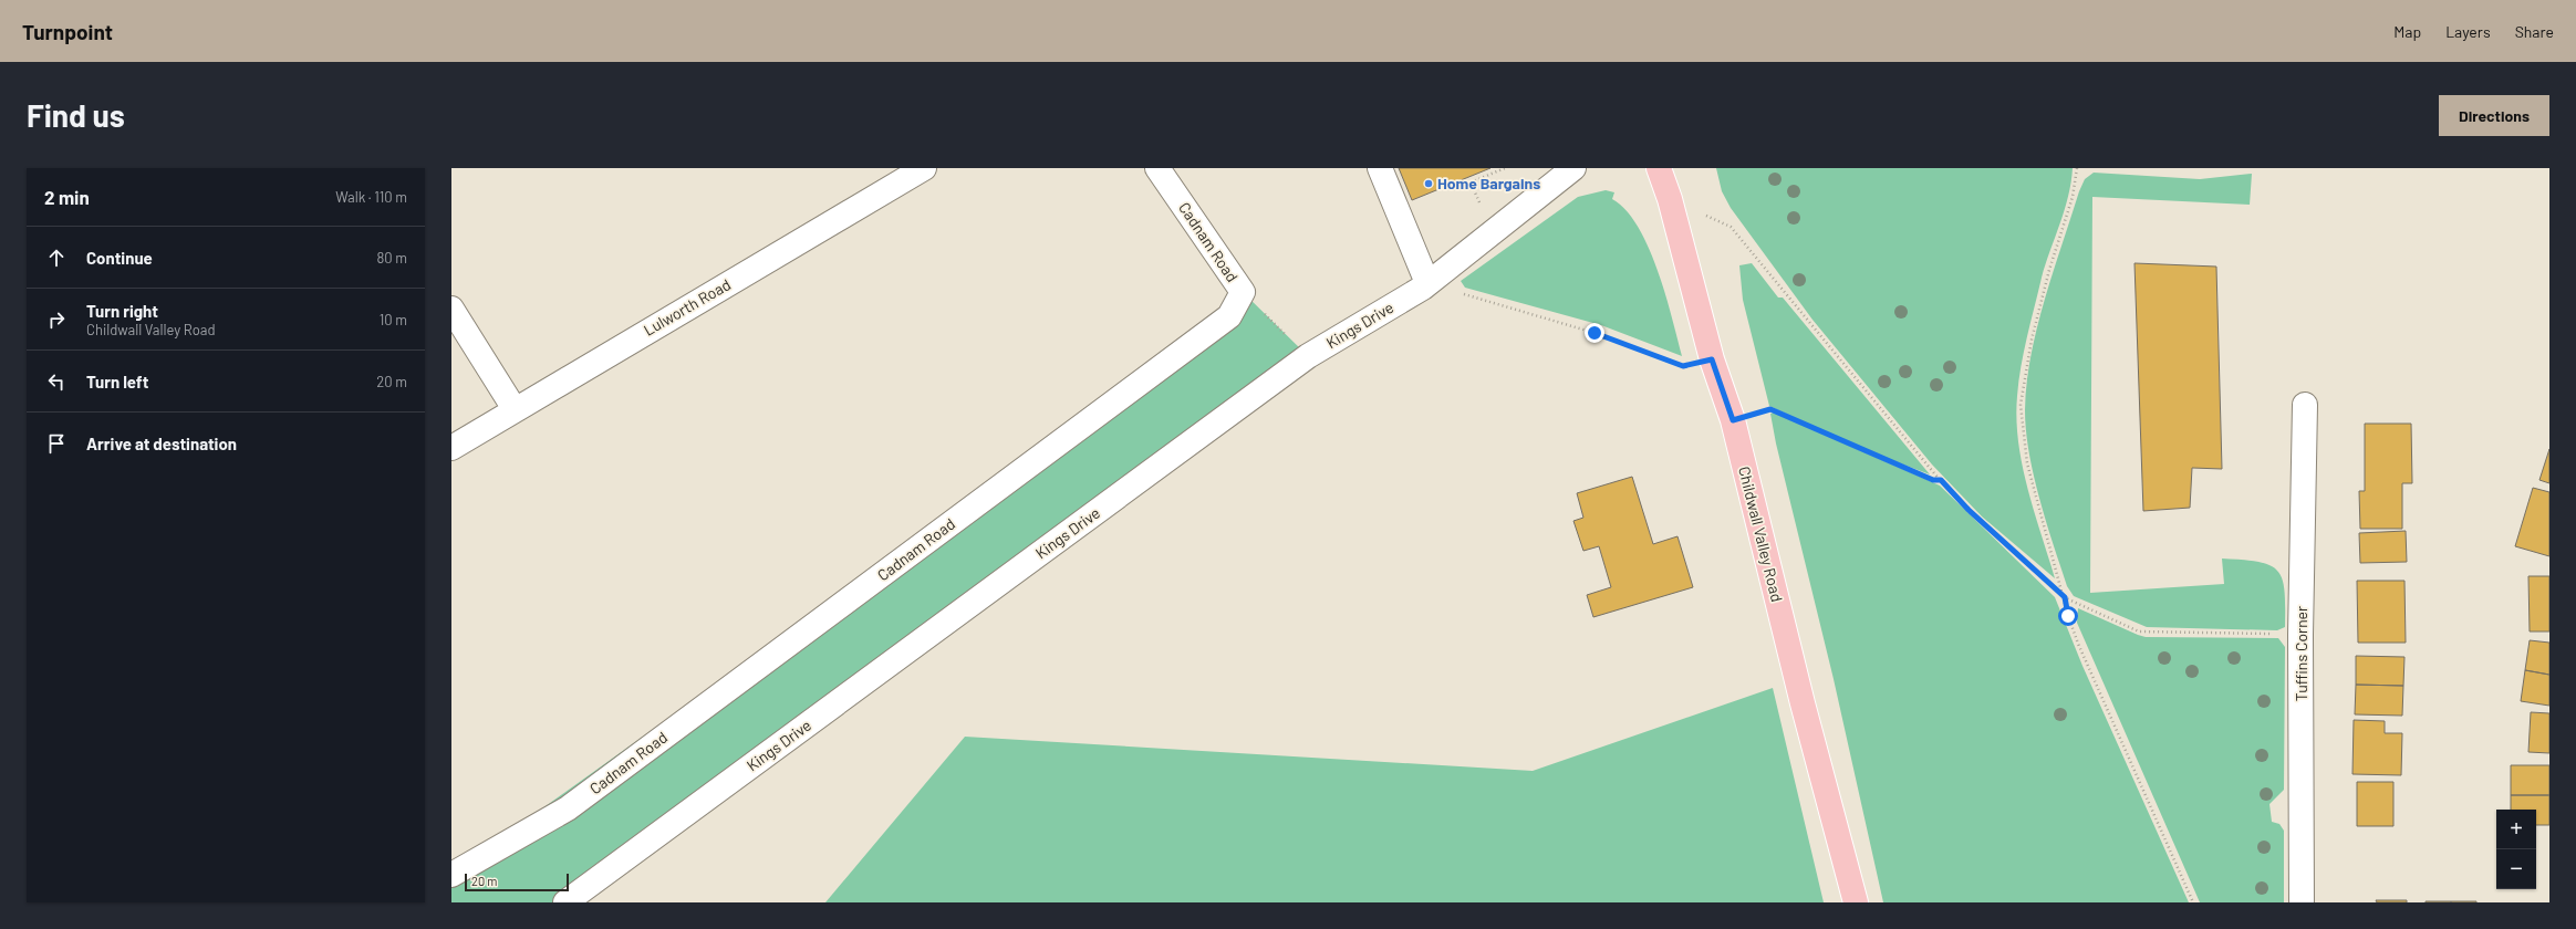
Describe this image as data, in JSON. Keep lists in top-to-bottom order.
{
  "streets": {
    "main road": ["Childwall Valley Road"],
    "street": [
      "Cadnam Road",
      "Lulworth Road",
      "Kings Drive",
      "Tuffins Corner"
    ]
  },
  "places": ["Home Bargains"],
  "scale_bar": "20 m",
  "page": {
    "header": "Turnpoint",
    "nav": ["Map", "Layers", "Share"],
    "buttons": "Directions",
    "title": "Find us",
    "heading": ["2 min", "Walk · 110 m"],
    "list": [
      ["Continue", "80 m"],
      ["Turn right", "Childwall Valley Road", "10 m"],
      ["Turn left", "20 m"],
      "Arrive at destination"
    ],
    "map_buttons": ["+", "−"],
    "scale": "20 m"
  }
}
